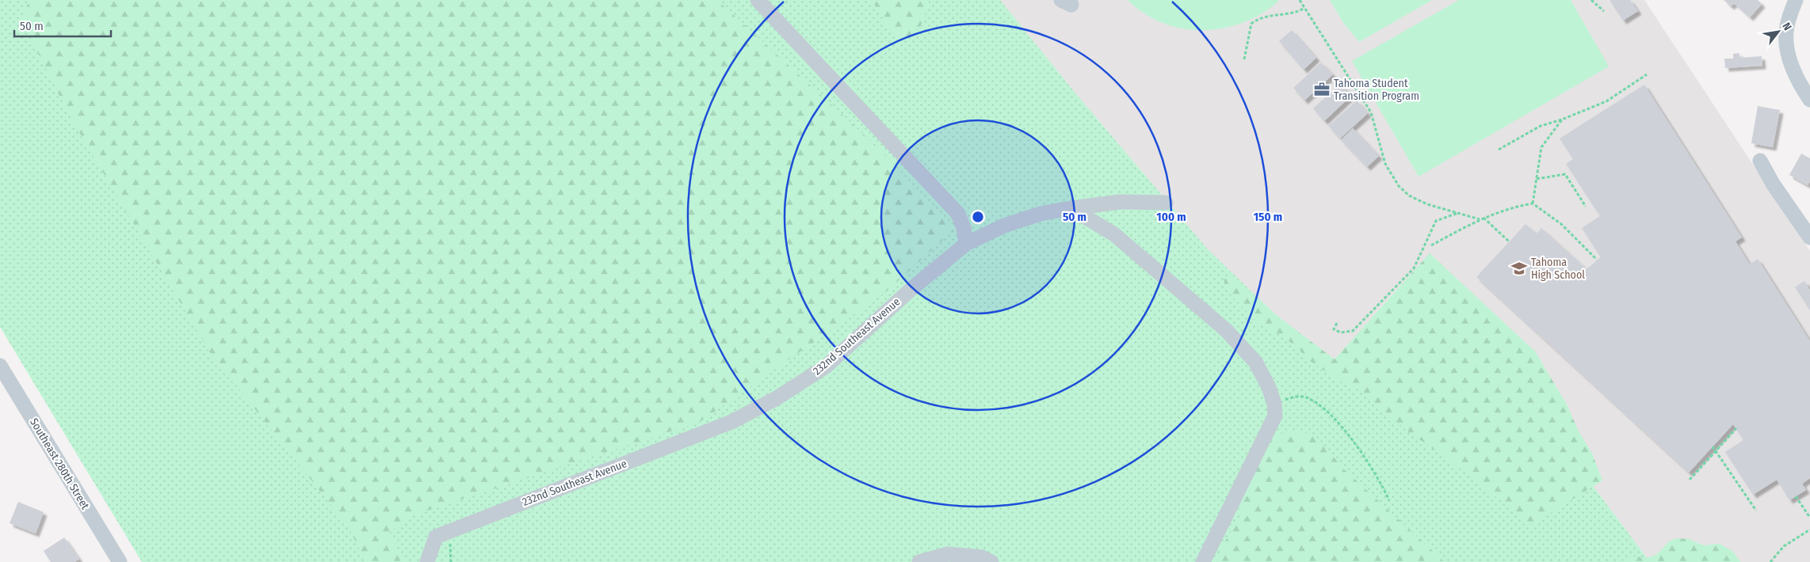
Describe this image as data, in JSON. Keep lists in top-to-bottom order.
{
  "streets": {
    "street": ["232nd Southeast Avenue", "Southeast 280th Street"]
  },
  "places": {
    "office": ["Tahoma Student Transition Program"],
    "school or university": ["Tahoma High School"]
  },
  "scale_bar": "50 m",
  "north": "top right",
  "rings": ["50 m", "100 m", "150 m"]
}
